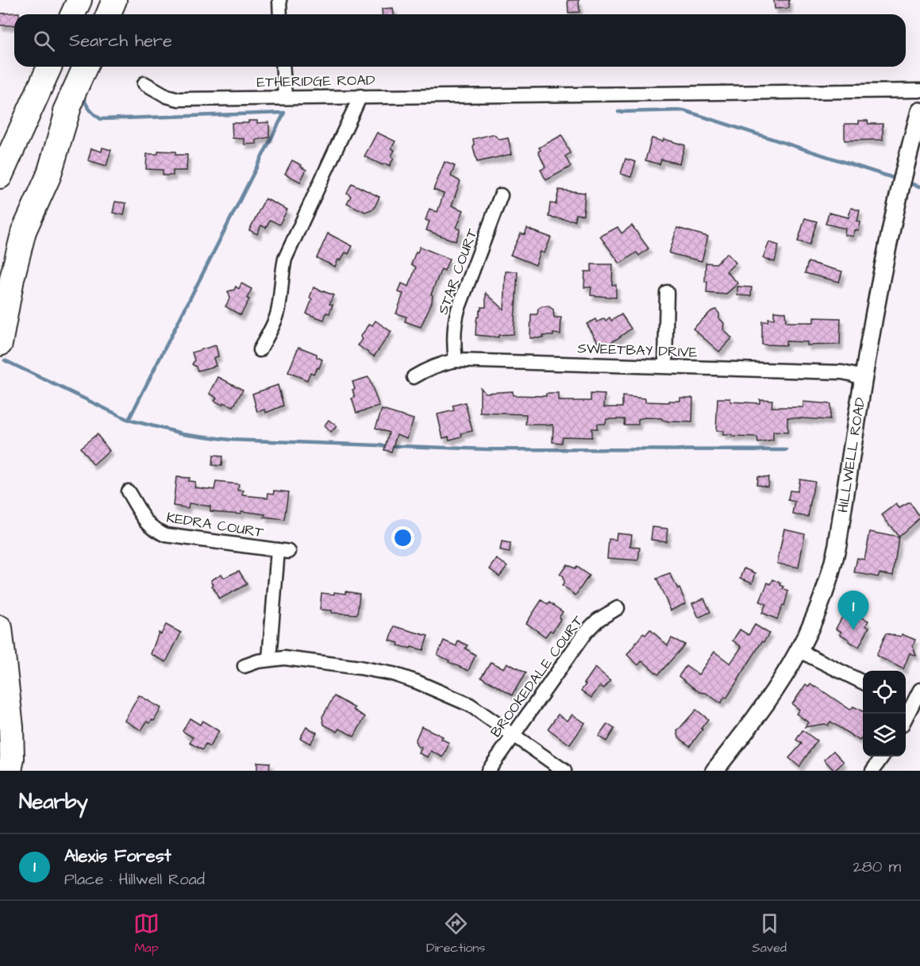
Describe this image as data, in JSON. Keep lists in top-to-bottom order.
{
  "streets": {
    "street": [
      "ETHERIDGE ROAD",
      "STAR COURT",
      "SWEETBAY DRIVE",
      "HILLWELL ROAD",
      "KEDRA COURT",
      "BROOKEDALE COURT"
    ]
  },
  "crossings": [
    ["STAR COURT", "SWEETBAY DRIVE"],
    ["SWEETBAY DRIVE", "HILLWELL ROAD"]
  ],
  "page": {
    "search": "Search here",
    "pins": "1",
    "heading": "Nearby",
    "list": [
      {
        "mark": "1",
        "name": "Alexis Forest",
        "note": "Place · Hillwell Road",
        "value": "280 m"
      }
    ],
    "nav": ["Map", "Directions", "Saved"]
  }
}
